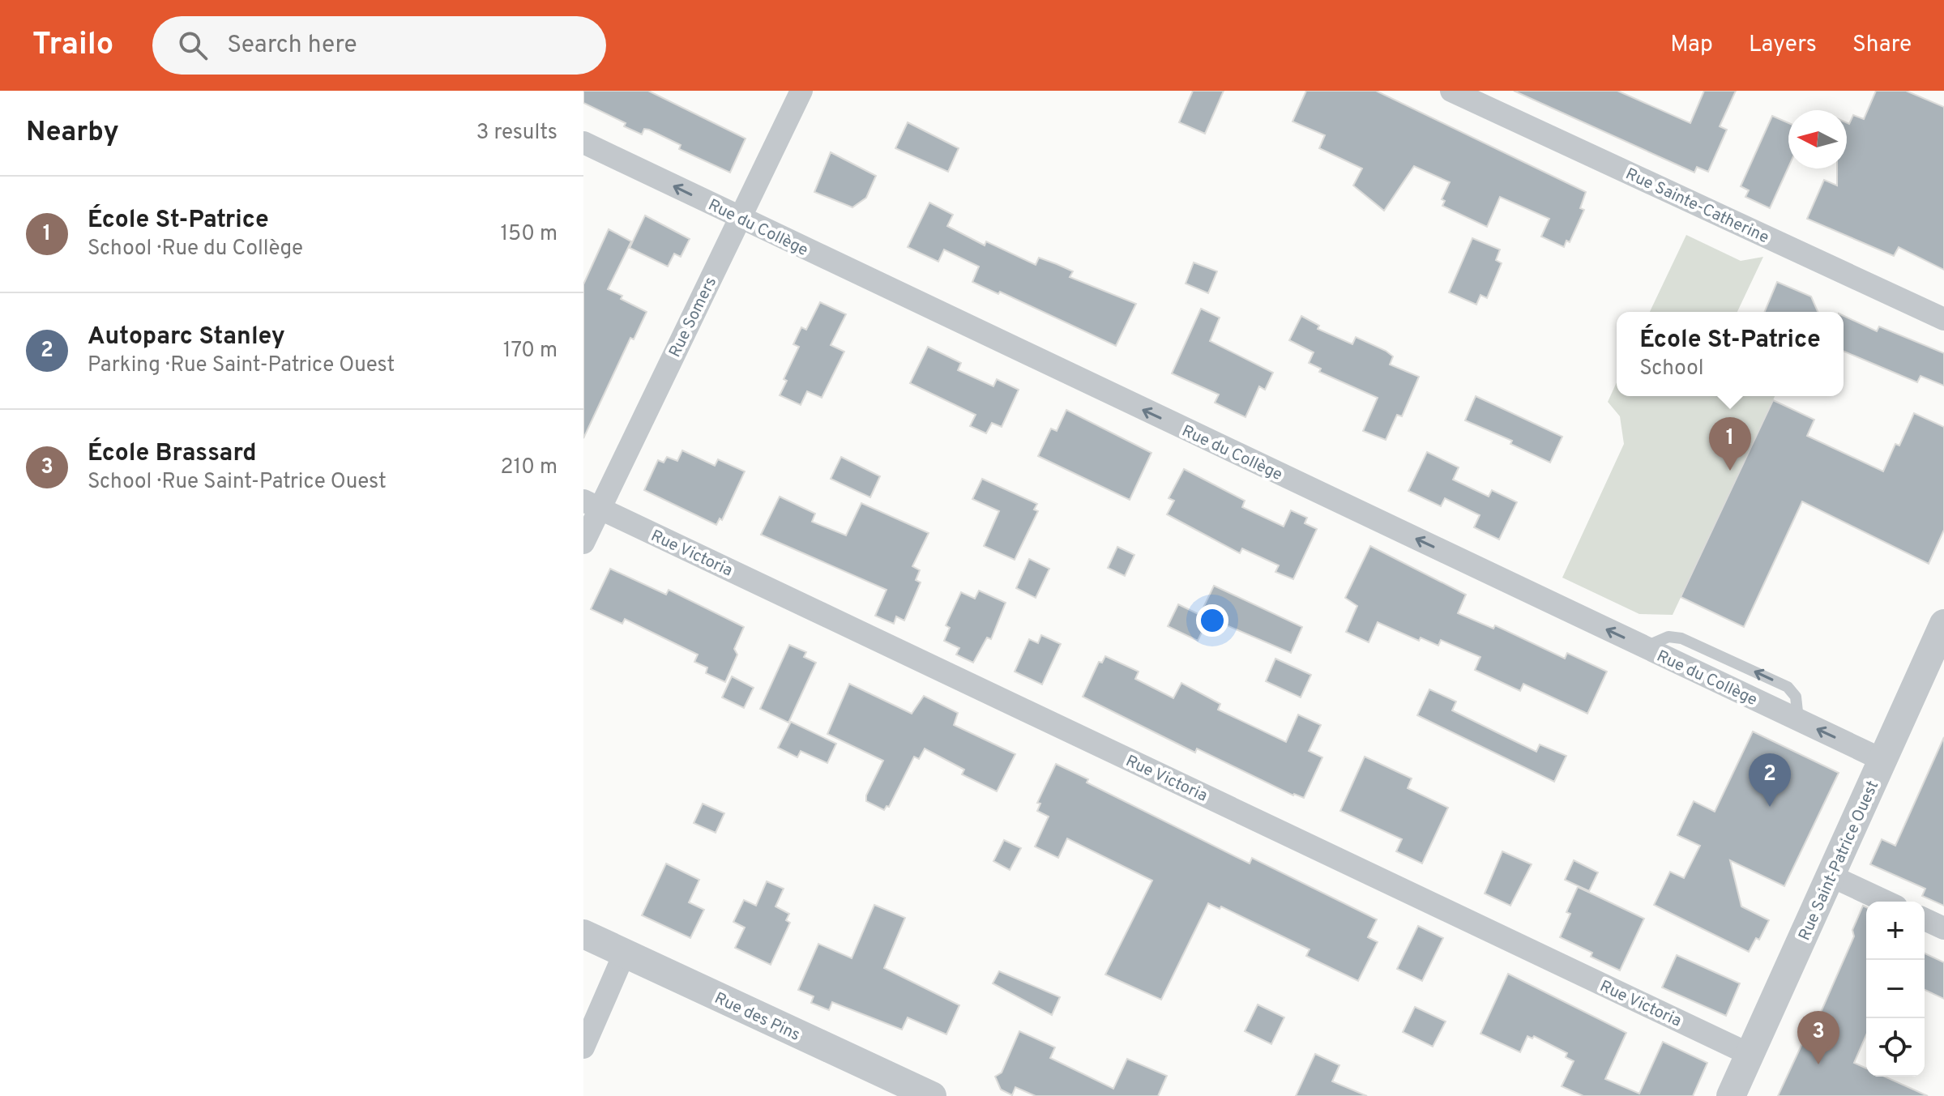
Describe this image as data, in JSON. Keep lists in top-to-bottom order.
{
  "streets": {
    "street": [
      "Rue Sainte-Catherine",
      "Rue du Collège",
      "Rue Somers",
      "Rue Victoria",
      "Rue Saint-Patrice Ouest",
      "Rue des Pins"
    ]
  },
  "crossings": [
    ["Rue du Collège", "Rue Somers"],
    ["Rue du Collège", "Rue Saint-Patrice Ouest"],
    ["Rue Somers", "Rue Victoria"],
    ["Rue Victoria", "Rue Saint-Patrice Ouest"]
  ],
  "one_way": ["Rue du Collège"],
  "north": "left",
  "page": {
    "header": "Trailo",
    "search": "Search here",
    "nav": ["Map", "Layers", "Share"],
    "heading": ["Nearby", "3 results"],
    "list": [
      {
        "mark": "1",
        "name": "École St-Patrice",
        "note": "School · Rue du Collège",
        "value": "150 m"
      },
      {
        "mark": "2",
        "name": "Autoparc Stanley",
        "note": "Parking · Rue Saint-Patrice Ouest",
        "value": "170 m"
      },
      {
        "mark": "3",
        "name": "École Brassard",
        "note": "School · Rue Saint-Patrice Ouest",
        "value": "210 m"
      }
    ],
    "popup": ["École St-Patrice", "School"],
    "pins": ["1", "2", "3"],
    "map_buttons": ["+", "−"]
  }
}
